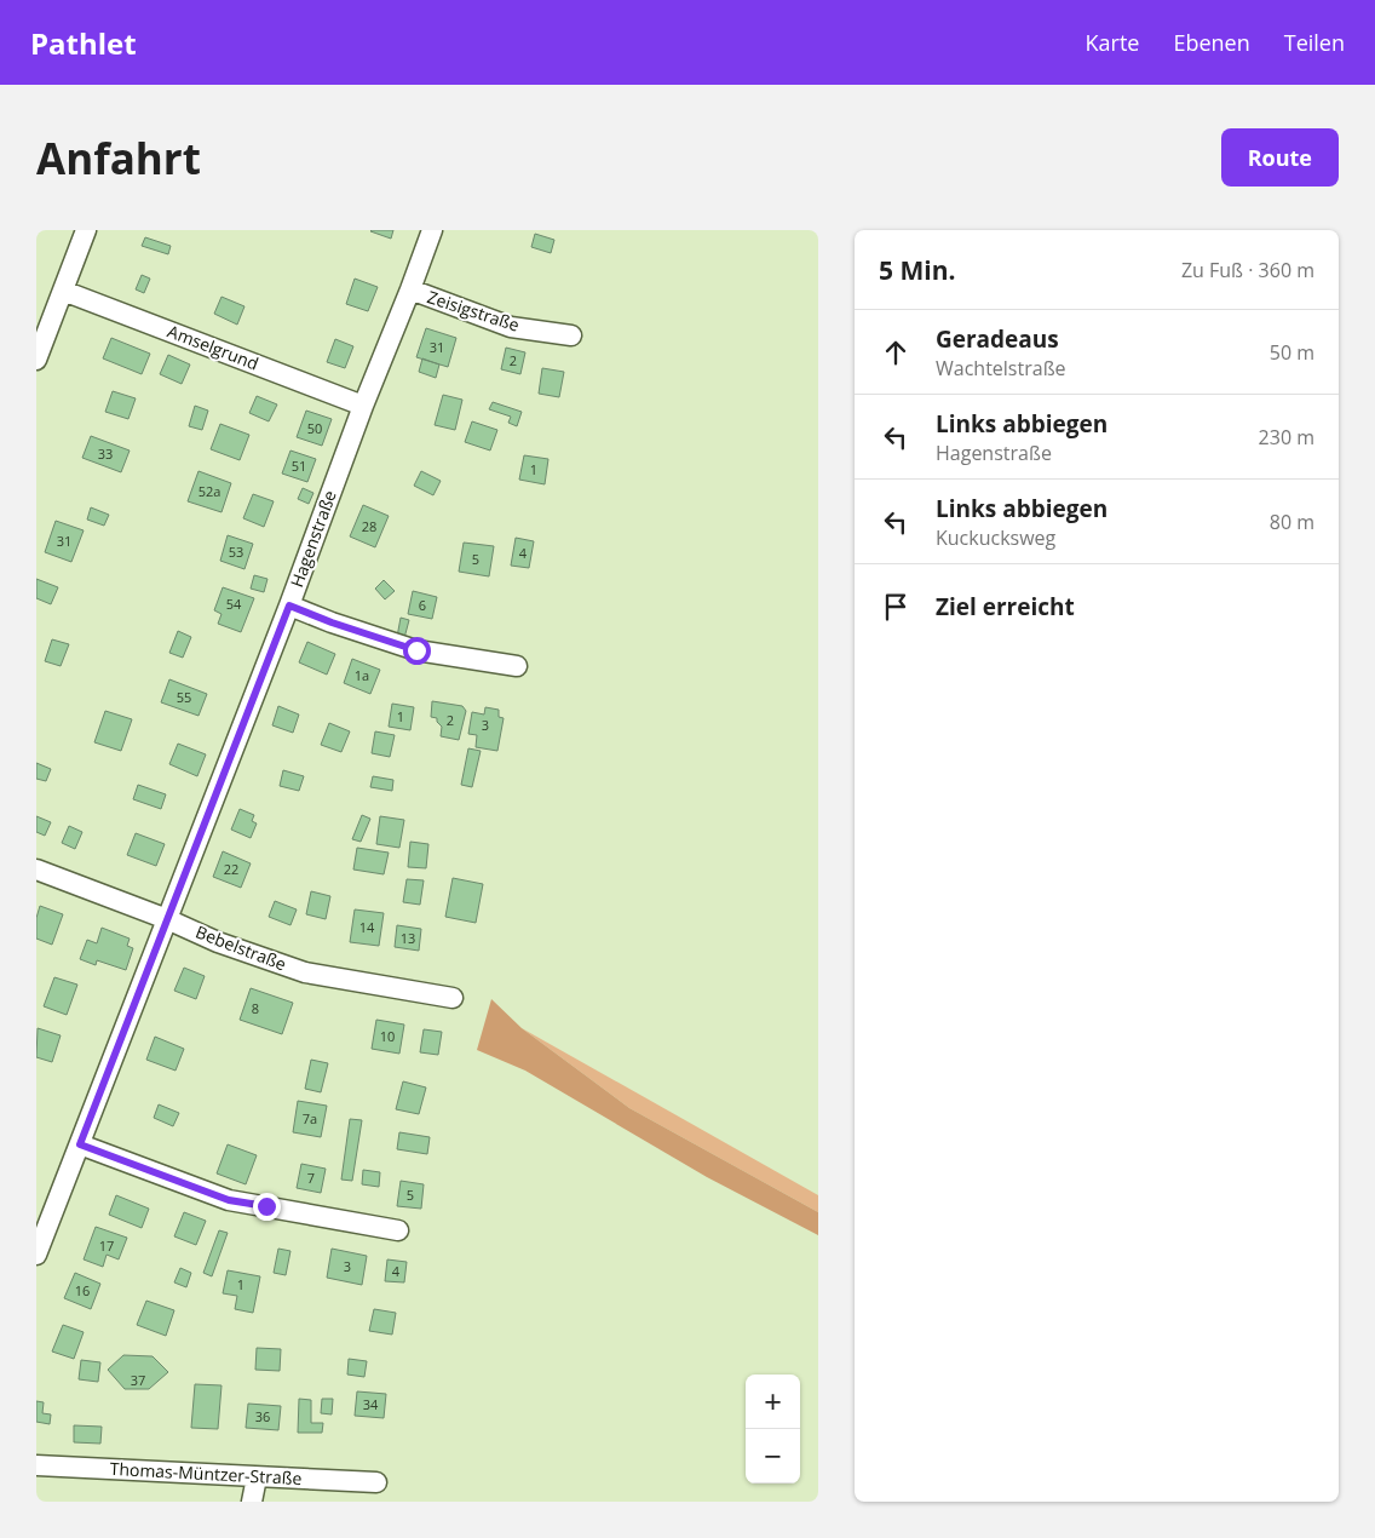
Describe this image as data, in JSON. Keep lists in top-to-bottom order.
{
  "streets": {
    "street": [
      "Zeisigstraße",
      "Amselgrund",
      "Hagenstraße",
      "Bebelstraße",
      "Thomas-Müntzer-Straße"
    ]
  },
  "crossings": [
    ["Zeisigstraße", "Hagenstraße"],
    ["Amselgrund", "Hagenstraße"],
    ["Hagenstraße", "Bebelstraße"]
  ],
  "house_numbers": [
    "31",
    "2",
    "50",
    "33",
    "51",
    "1",
    "52a",
    "28",
    "31",
    "53",
    "4",
    "5",
    "54",
    "6",
    "1a",
    "55",
    "1",
    "2",
    "3",
    "22",
    "14",
    "13",
    "8",
    "10",
    "7a",
    "7",
    "5",
    "17",
    "3",
    "4",
    "1",
    "16",
    "37",
    "34",
    "36"
  ],
  "page": {
    "header": "Pathlet",
    "nav": ["Karte", "Ebenen", "Teilen"],
    "buttons": "Route",
    "title": "Anfahrt",
    "heading": ["5 Min.", "Zu Fuß · 360 m"],
    "list": [
      ["Geradeaus", "Wachtelstraße", "50 m"],
      ["Links abbiegen", "Hagenstraße", "230 m"],
      ["Links abbiegen", "Kuckucksweg", "80 m"],
      "Ziel erreicht"
    ],
    "map_buttons": ["+", "−"]
  }
}
